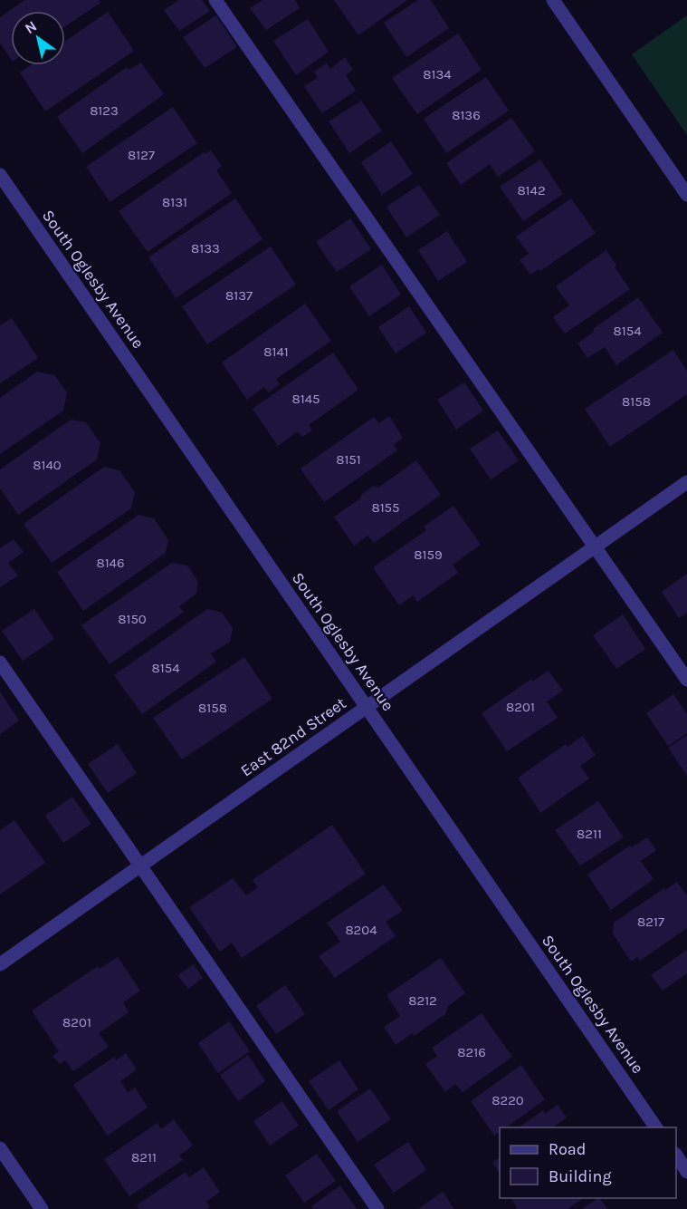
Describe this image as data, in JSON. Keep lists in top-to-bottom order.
{
  "streets": {
    "street": ["South Oglesby Avenue", "East 82nd Street"]
  },
  "crossings": [
    ["South Oglesby Avenue", "East 82nd Street"]
  ],
  "house_numbers": [
    "8134",
    "8123",
    "8136",
    "8127",
    "8142",
    "8131",
    "8133",
    "8137",
    "8154",
    "8141",
    "8145",
    "8158",
    "8151",
    "8140",
    "8155",
    "8159",
    "8146",
    "8150",
    "8154",
    "8201",
    "8158",
    "8211",
    "8217",
    "8204",
    "8212",
    "8201",
    "8216",
    "8220",
    "8211"
  ],
  "legend": ["Road", "Building"],
  "north": "top left"
}
